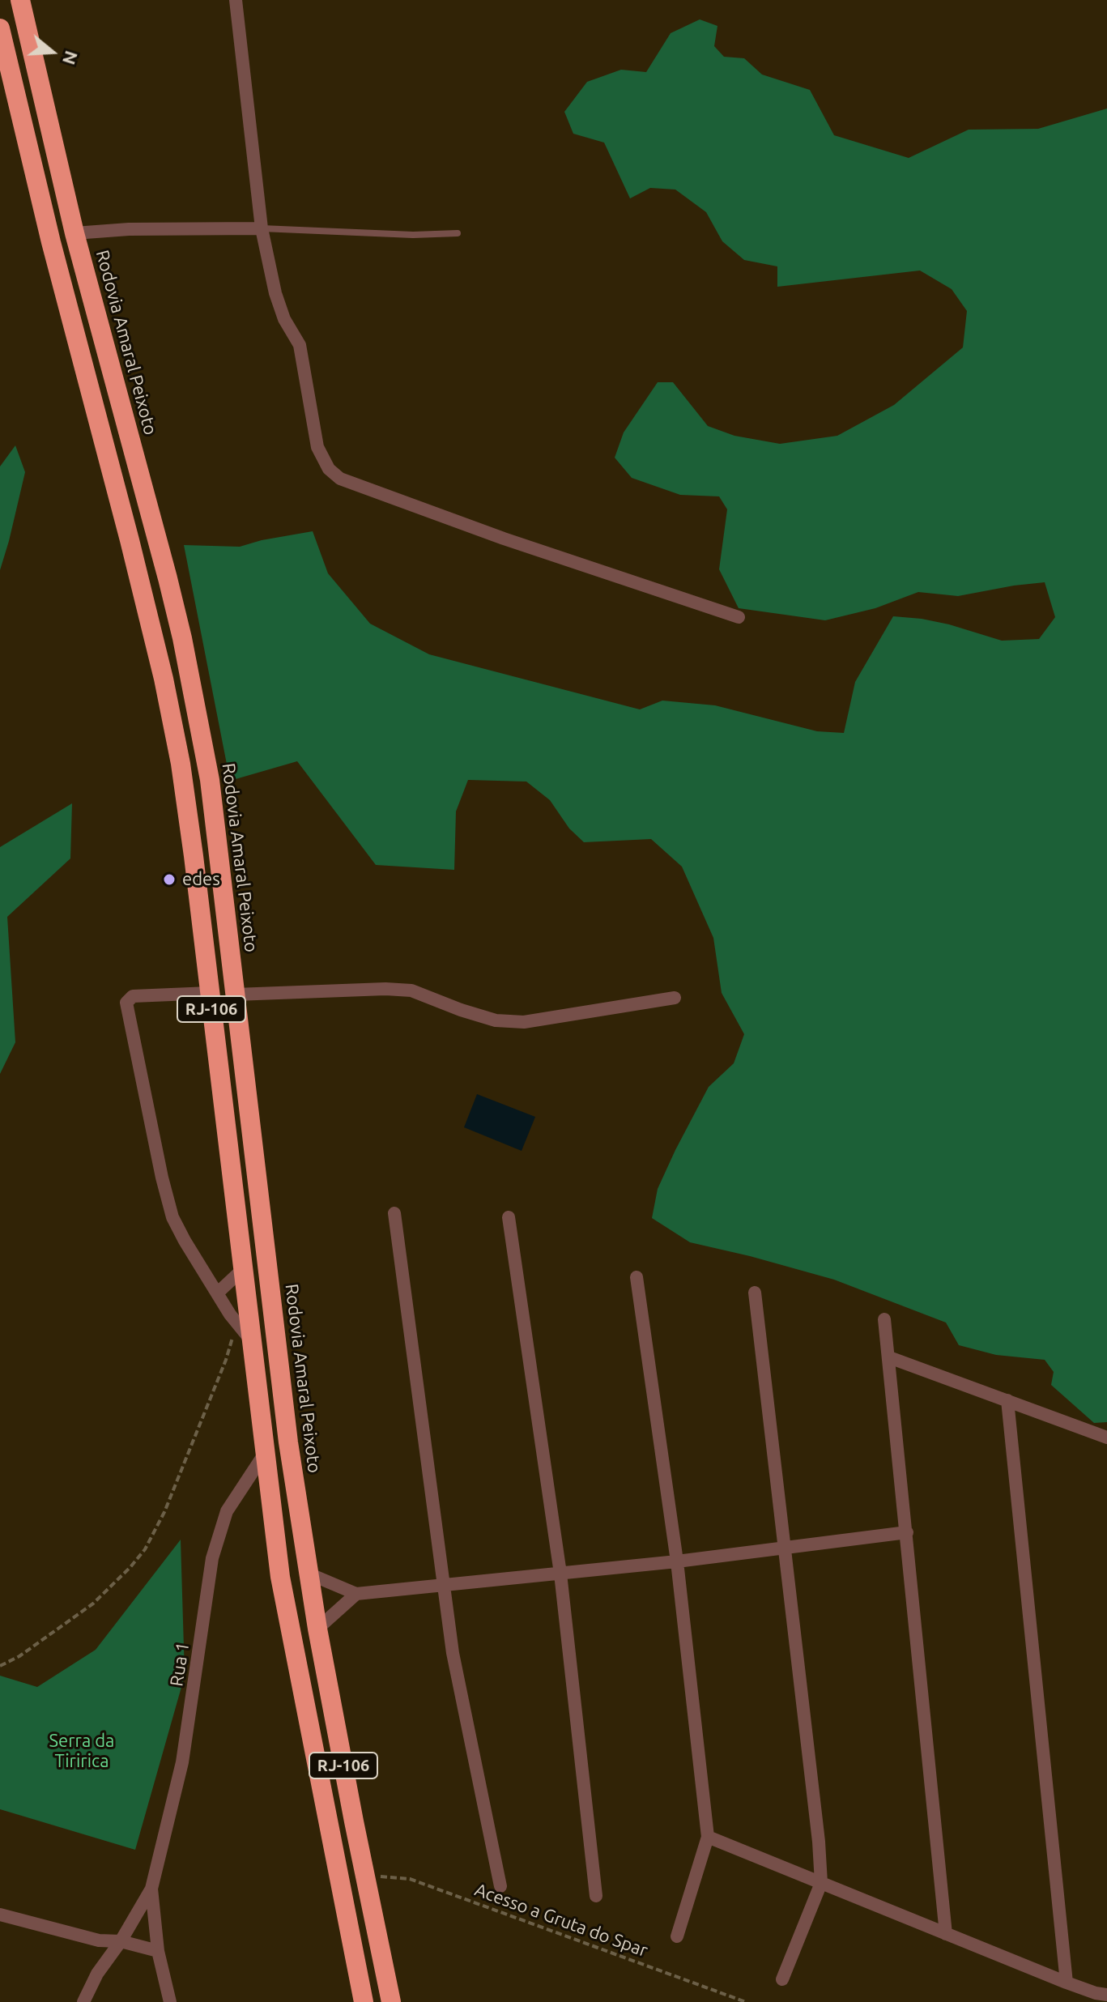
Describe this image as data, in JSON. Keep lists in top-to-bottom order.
{
  "streets": {
    "highway": ["Rodovia Amaral Peixoto", "RJ-106"],
    "street": ["Rua 1"],
    "path": ["Acesso a Gruta do Spar"]
  },
  "crossings": [
    ["Rodovia Amaral Peixoto", "Acesso a Gruta do Spar"],
    ["RJ-106", "Rua 1"]
  ],
  "parks": ["Serra da Tiririca"],
  "places": ["edes"],
  "north": "right"
}
